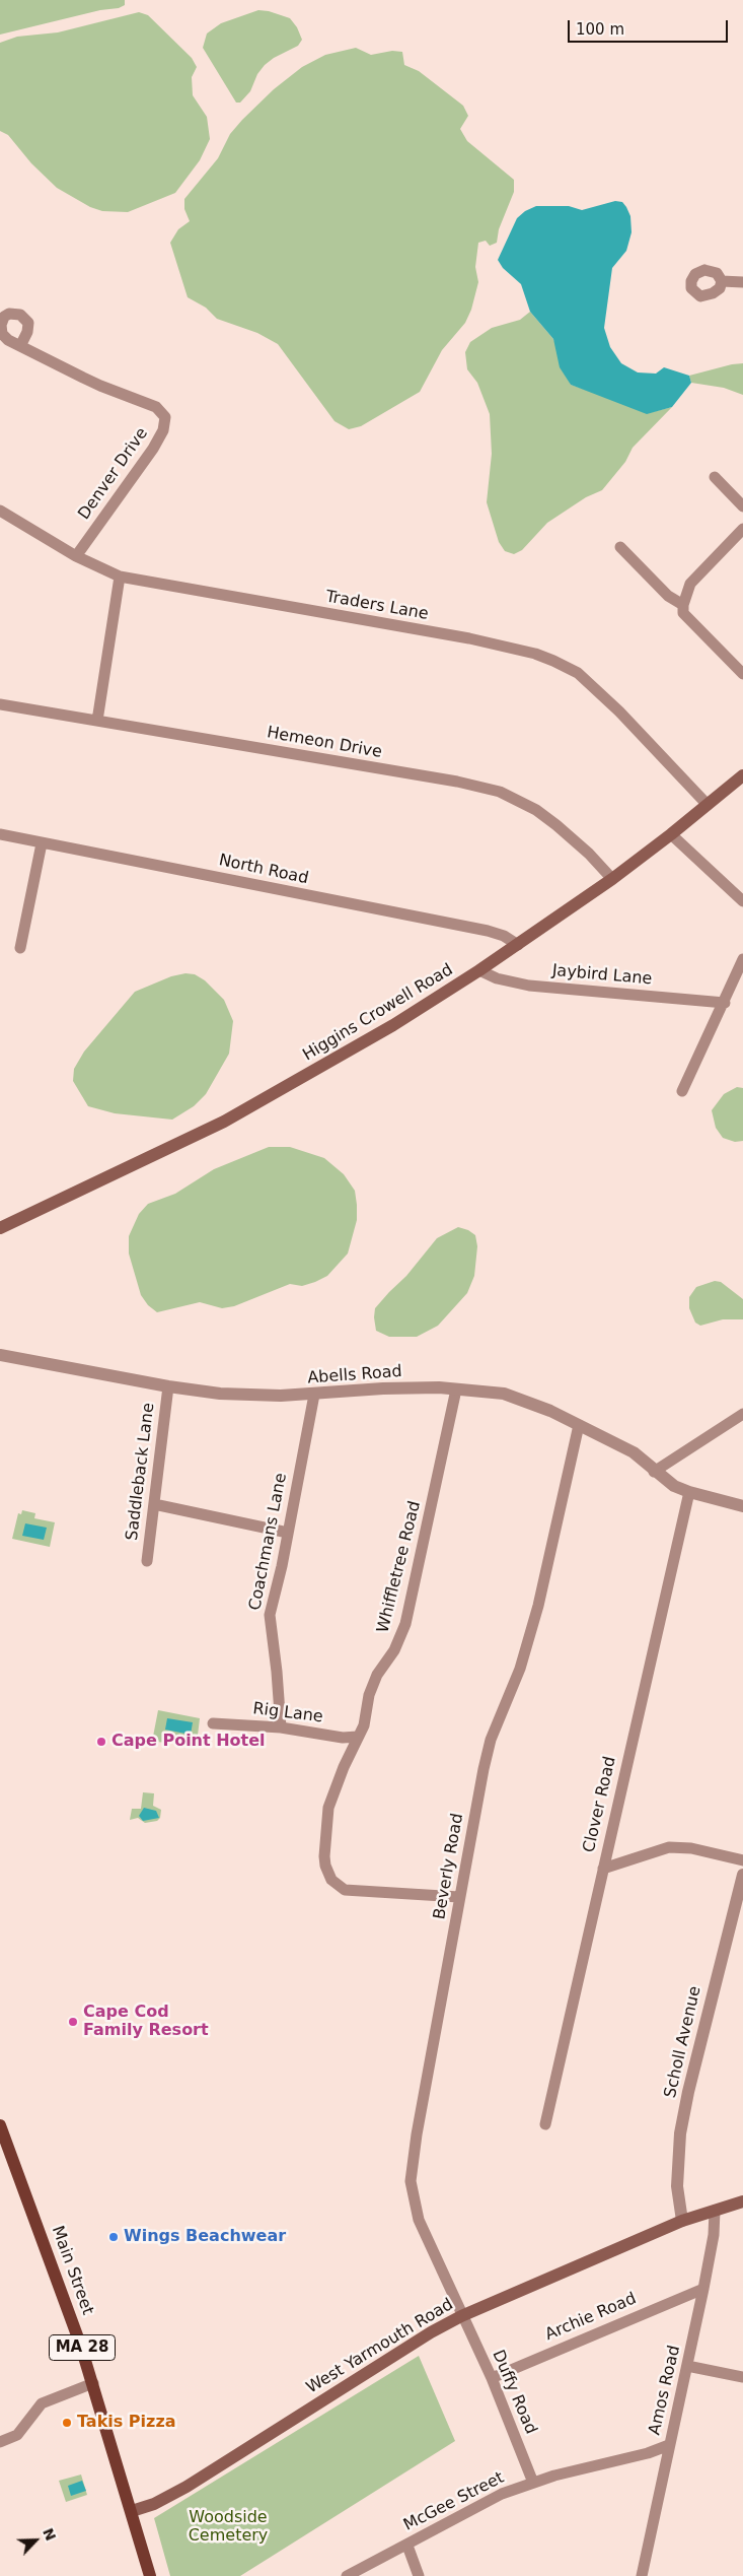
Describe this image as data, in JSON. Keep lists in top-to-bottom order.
{
  "streets": {
    "main road": [
      "Higgins Crowell Road",
      "Main Street",
      "West Yarmouth Road",
      "MA 28"
    ],
    "street": [
      "Denver Drive",
      "Traders Lane",
      "Hemeon Drive",
      "North Road",
      "Jaybird Lane",
      "Abells Road",
      "Saddleback Lane",
      "Coachmans Lane",
      "Whiffletree Road",
      "Rig Lane",
      "Clover Road",
      "Beverly Road",
      "Scholl Avenue",
      "Archie Road",
      "Amos Road",
      "Duffy Road",
      "McGee Street"
    ]
  },
  "crossings": [
    ["Denver Drive", "Traders Lane"],
    ["Traders Lane", "Higgins Crowell Road"],
    ["Hemeon Drive", "Higgins Crowell Road"],
    ["North Road", "Higgins Crowell Road"],
    ["Jaybird Lane", "Higgins Crowell Road"],
    ["Abells Road", "Saddleback Lane"],
    ["Abells Road", "Coachmans Lane"],
    ["Abells Road", "Whiffletree Road"],
    ["Abells Road", "Clover Road"],
    ["Abells Road", "Beverly Road"],
    ["Coachmans Lane", "Rig Lane"],
    ["Whiffletree Road", "Rig Lane"],
    ["Whiffletree Road", "Beverly Road"],
    ["Beverly Road", "West Yarmouth Road"],
    ["Beverly Road", "Duffy Road"],
    ["Scholl Avenue", "West Yarmouth Road"],
    ["Main Street", "West Yarmouth Road"],
    ["Archie Road", "Amos Road"],
    ["Archie Road", "Duffy Road"],
    ["West Yarmouth Road", "Amos Road"],
    ["West Yarmouth Road", "Duffy Road"],
    ["Amos Road", "McGee Street"],
    ["Duffy Road", "McGee Street"]
  ],
  "parks": ["Woodside Cemetery"],
  "places": [
    "Cape Point Hotel",
    "Cape Cod Family Resort",
    "Wings Beachwear",
    "Takis Pizza"
  ],
  "scale_bar": "100 m",
  "north": "top right"
}
